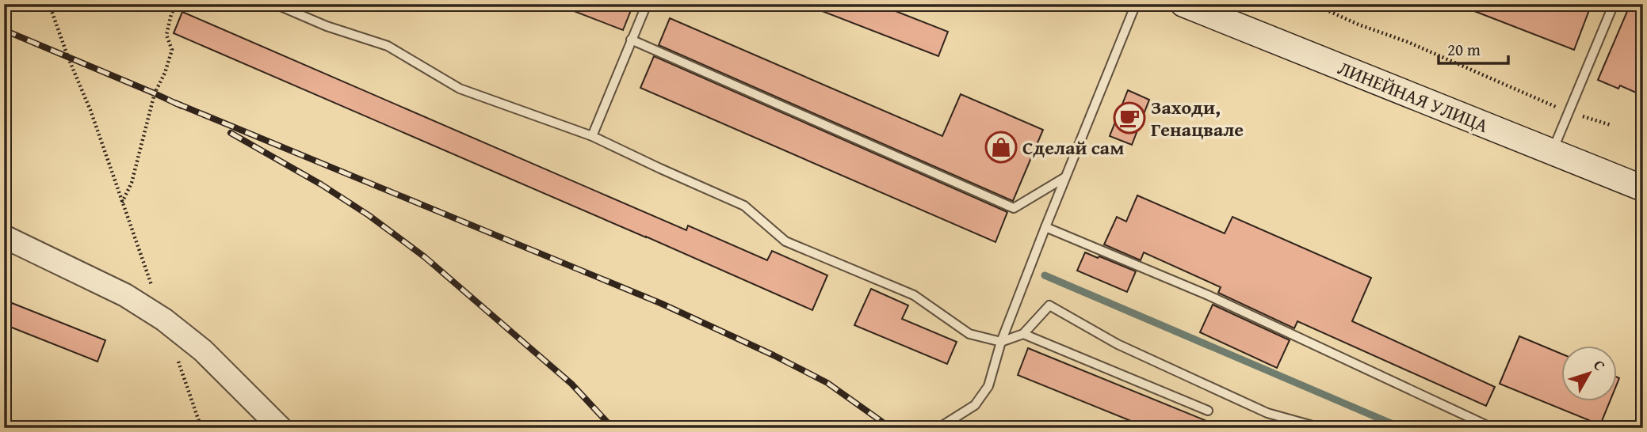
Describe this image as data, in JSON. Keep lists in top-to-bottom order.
{
  "streets": {
    "main road": ["ЛИНЕЙНАЯ УЛИЦА"]
  },
  "places": {
    "cafe": ["Заходи, Генацвале"],
    "shop": ["Сделай сам"]
  },
  "scale_bar": "20 m",
  "north": "top right"
}
